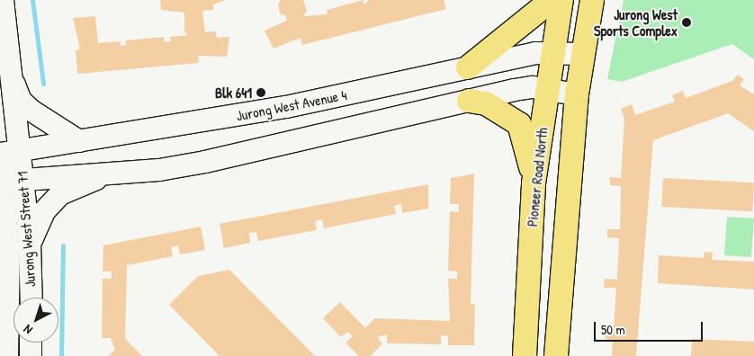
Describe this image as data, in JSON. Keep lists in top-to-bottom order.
{
  "streets": {
    "main road": ["Jurong West Avenue 4", "Pioneer Road North", "Jurong West Street 71"]
  },
  "crossings": [
    ["Jurong West Avenue 4", "Pioneer Road North"],
    ["Jurong West Avenue 4", "Jurong West Street 71"]
  ],
  "places": ["Jurong West Sports Complex", "Blk 641"],
  "scale_bar": "50 m",
  "north": "bottom left"
}
